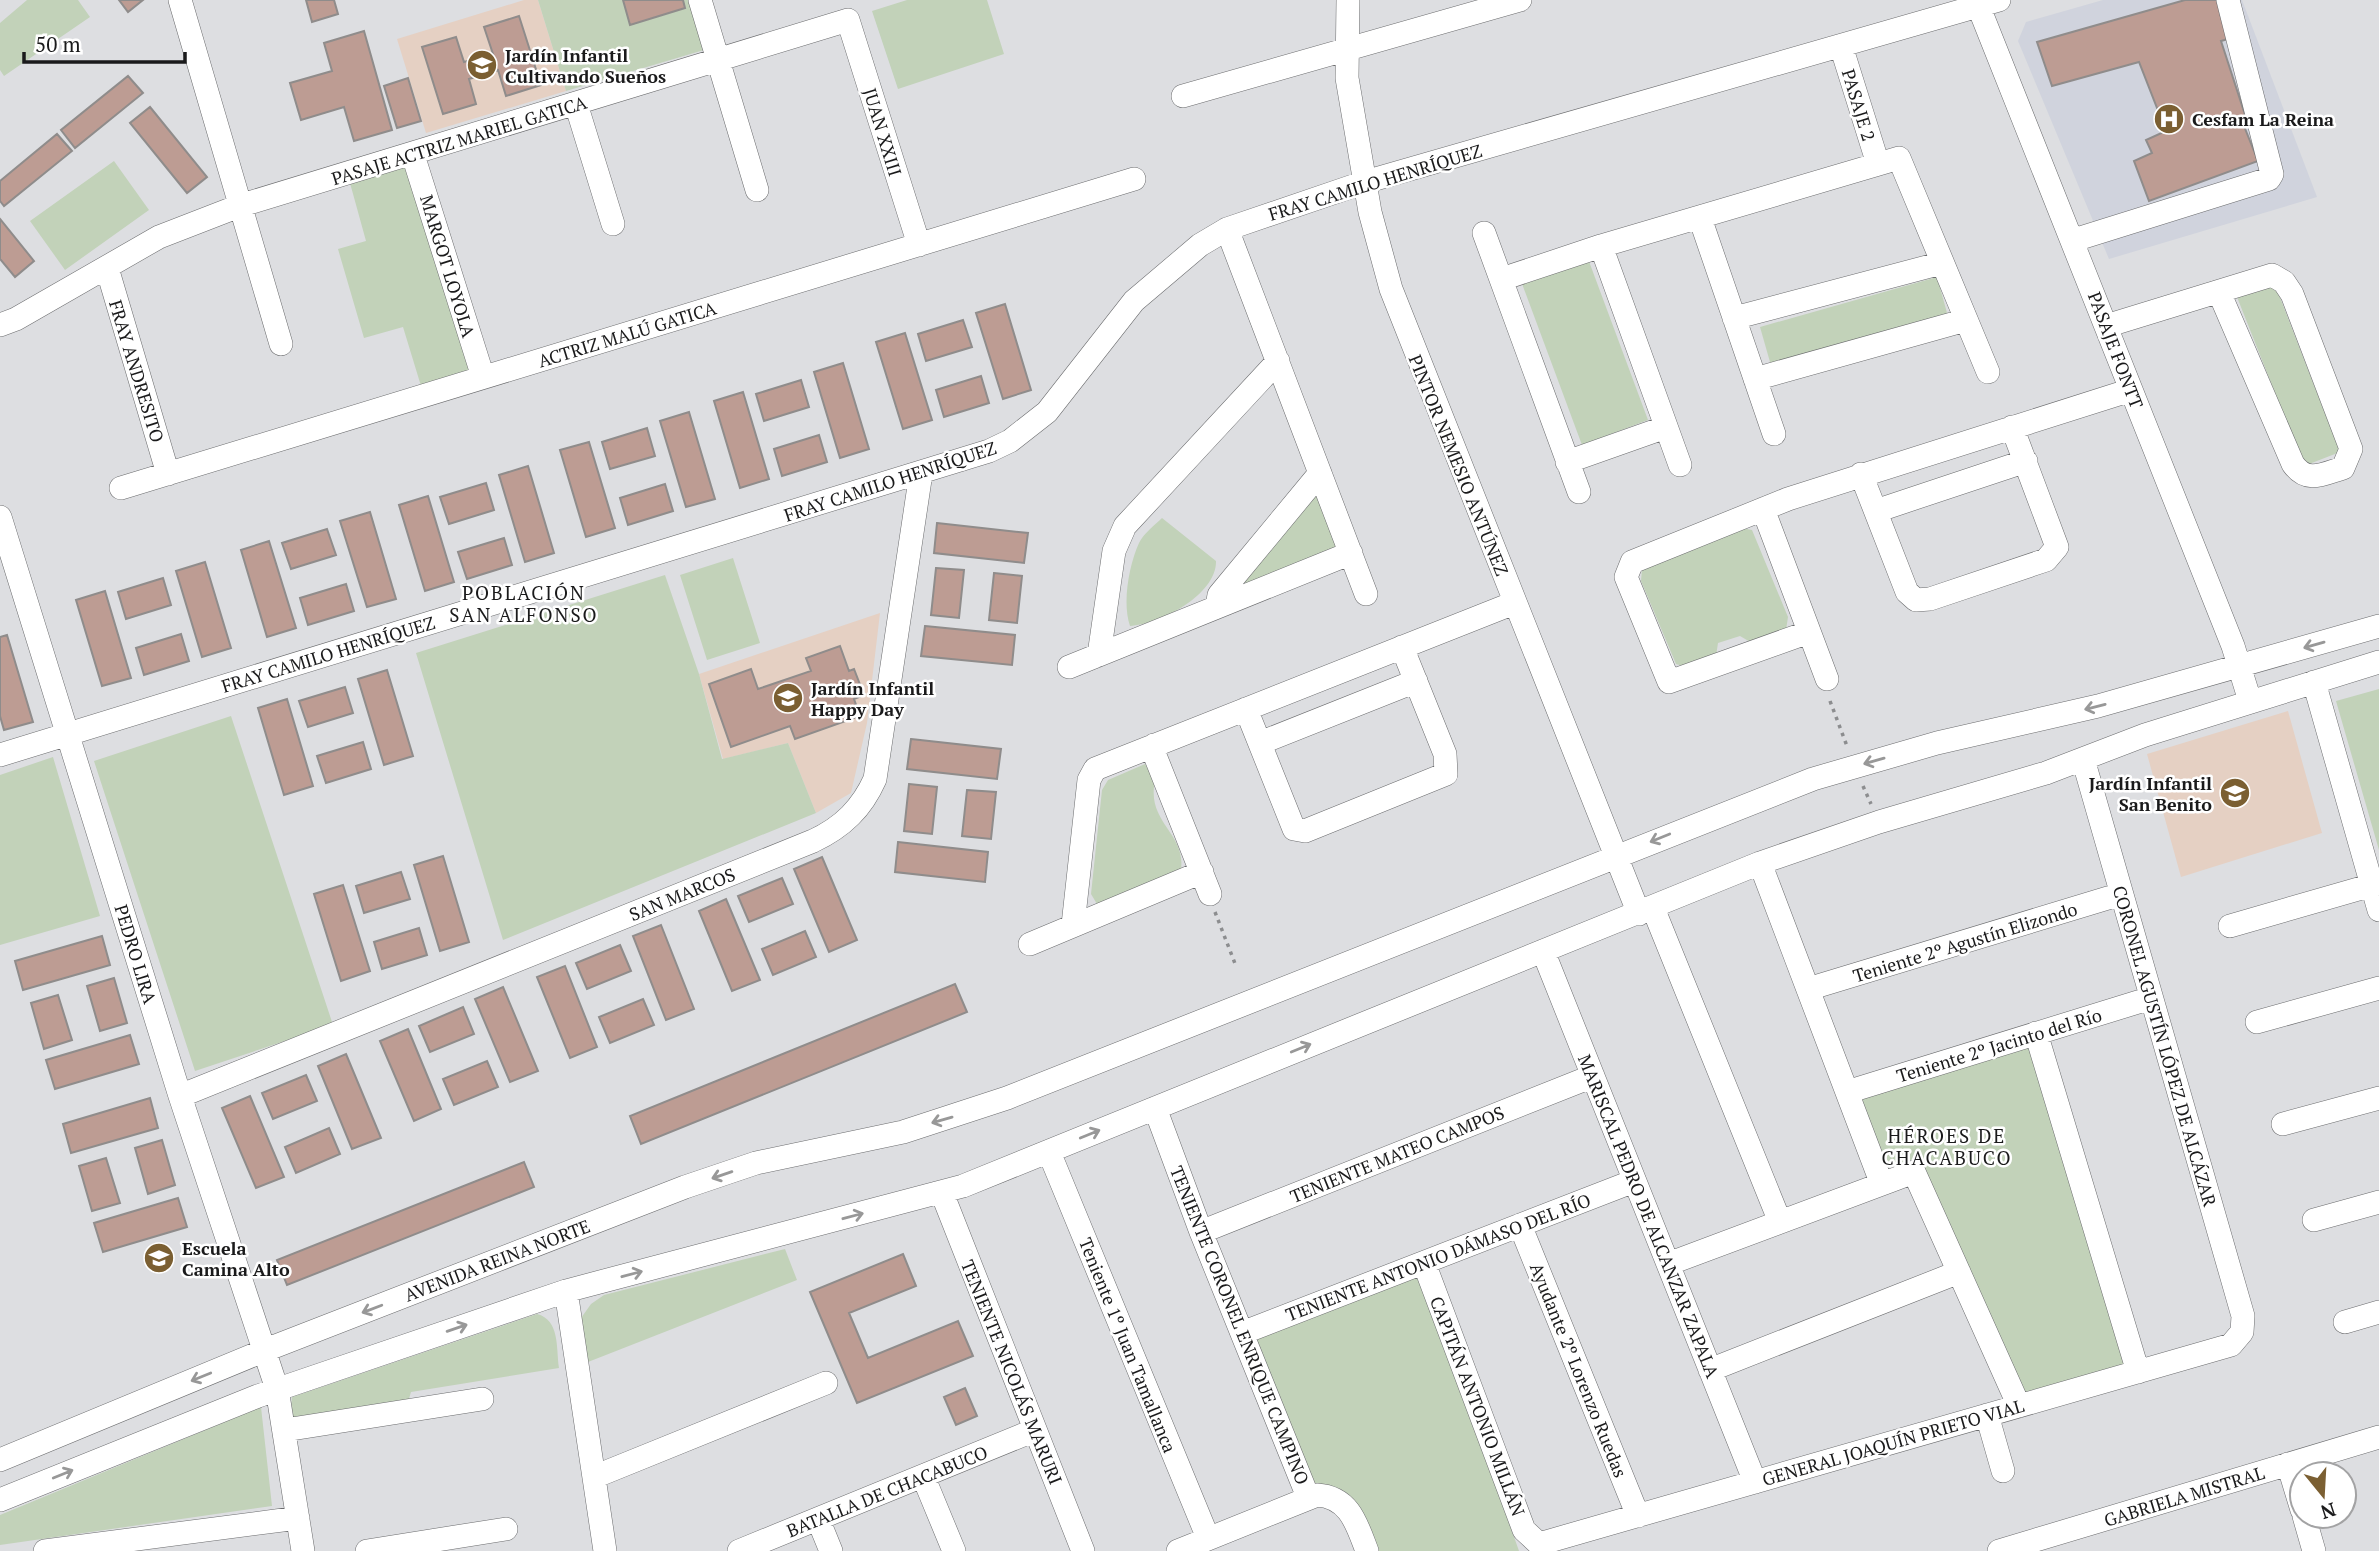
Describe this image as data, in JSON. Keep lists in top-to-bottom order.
{
  "streets": {
    "street": [
      "PASAJE 2",
      "JUAN XXIII",
      "PASAJE ACTRIZ MARIEL GATICA",
      "FRAY CAMILO HENRÍQUEZ",
      "MARGOT LOYOLA",
      "ACTRIZ MALÚ GATICA",
      "PASAJE FONTT",
      "FRAY ANDRESITO",
      "PINTOR NEMESIO ANTÚNEZ",
      "SAN MARCOS",
      "Teniente 2º Agustín Elizondo",
      "PEDRO LIRA",
      "Teniente 2º Jacinto del Río",
      "CORONEL AGUSTÍN LÓPEZ DE ALCÁZAR",
      "TENIENTE MATEO CAMPOS",
      "MARISCAL PEDRO DE ALCANZAR ZAPALA",
      "TENIENTE ANTONIO DÁMASO DEL RÍO",
      "AVENIDA REINA NORTE",
      "TENIENTE CORONEL ENRIQUE CAMPINO",
      "Teniente 1º Juan Tamallanca",
      "Ayudante 2º Lorenzo Ruedas",
      "TENIENTE NICOLÁS MARURI",
      "CAPITÁN ANTONIO MILLÁN",
      "GENERAL JOAQUÍN PRIETO VIAL",
      "BATALLA DE CHACABUCO",
      "GABRIELA MISTRAL"
    ]
  },
  "crossings": [
    ["PASAJE 2", "FRAY CAMILO HENRÍQUEZ"],
    ["JUAN XXIII", "PASAJE ACTRIZ MARIEL GATICA"],
    ["JUAN XXIII", "ACTRIZ MALÚ GATICA"],
    ["PASAJE ACTRIZ MARIEL GATICA", "MARGOT LOYOLA"],
    ["PASAJE ACTRIZ MARIEL GATICA", "FRAY ANDRESITO"],
    ["FRAY CAMILO HENRÍQUEZ", "PASAJE FONTT"],
    ["FRAY CAMILO HENRÍQUEZ", "PINTOR NEMESIO ANTÚNEZ"],
    ["FRAY CAMILO HENRÍQUEZ", "SAN MARCOS"],
    ["FRAY CAMILO HENRÍQUEZ", "PEDRO LIRA"],
    ["MARGOT LOYOLA", "ACTRIZ MALÚ GATICA"],
    ["ACTRIZ MALÚ GATICA", "FRAY ANDRESITO"],
    ["PASAJE FONTT", "AVENIDA REINA NORTE"],
    ["PINTOR NEMESIO ANTÚNEZ", "AVENIDA REINA NORTE"],
    ["SAN MARCOS", "PEDRO LIRA"],
    ["Teniente 2º Agustín Elizondo", "CORONEL AGUSTÍN LÓPEZ DE ALCÁZAR"],
    ["PEDRO LIRA", "AVENIDA REINA NORTE"],
    ["Teniente 2º Jacinto del Río", "CORONEL AGUSTÍN LÓPEZ DE ALCÁZAR"],
    ["CORONEL AGUSTÍN LÓPEZ DE ALCÁZAR", "GENERAL JOAQUÍN PRIETO VIAL"],
    ["TENIENTE MATEO CAMPOS", "MARISCAL PEDRO DE ALCANZAR ZAPALA"],
    ["TENIENTE MATEO CAMPOS", "TENIENTE CORONEL ENRIQUE CAMPINO"],
    ["MARISCAL PEDRO DE ALCANZAR ZAPALA", "TENIENTE ANTONIO DÁMASO DEL RÍO"],
    ["MARISCAL PEDRO DE ALCANZAR ZAPALA", "GENERAL JOAQUÍN PRIETO VIAL"],
    ["TENIENTE ANTONIO DÁMASO DEL RÍO", "TENIENTE CORONEL ENRIQUE CAMPINO"],
    ["TENIENTE ANTONIO DÁMASO DEL RÍO", "Ayudante 2º Lorenzo Ruedas"],
    ["TENIENTE ANTONIO DÁMASO DEL RÍO", "CAPITÁN ANTONIO MILLÁN"],
    ["Ayudante 2º Lorenzo Ruedas", "GENERAL JOAQUÍN PRIETO VIAL"],
    ["TENIENTE NICOLÁS MARURI", "BATALLA DE CHACABUCO"],
    ["CAPITÁN ANTONIO MILLÁN", "GENERAL JOAQUÍN PRIETO VIAL"]
  ],
  "districts": ["POBLACIÓN SAN ALFONSO", "HÉROES DE CHACABUCO"],
  "places": {
    "school or university": [
      "Jardín Infantil Cultivando Sueños",
      "Jardín Infantil Happy Day",
      "Jardín Infantil San Benito",
      "Escuela Camina Alto"
    ],
    "hospital": ["Cesfam La Reina"]
  },
  "scale_bar": "50 m",
  "north": "bottom"
}
